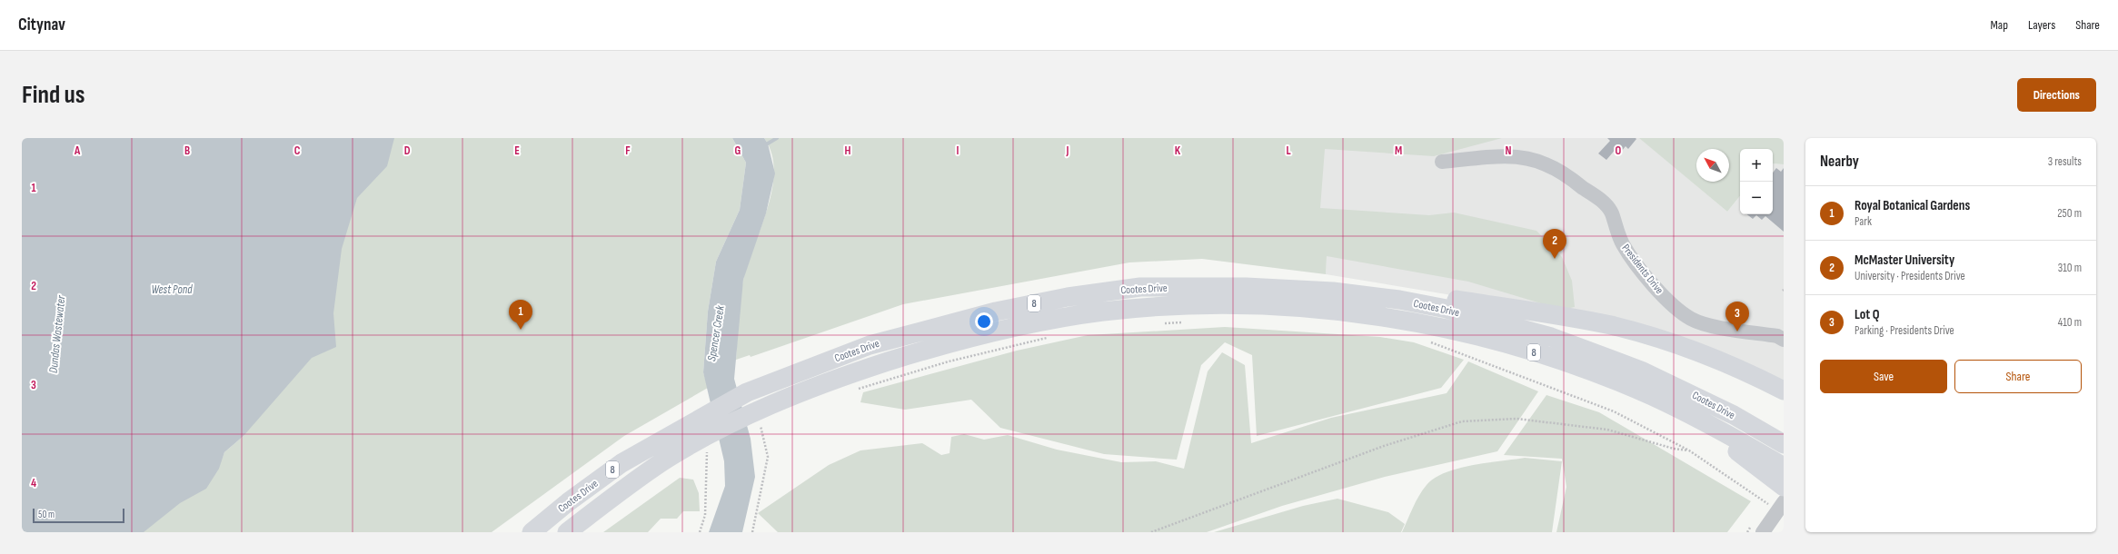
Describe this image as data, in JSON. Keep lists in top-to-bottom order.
{
  "streets": {
    "main road": ["Cootes Drive", "8"],
    "street": ["Presidents Drive"]
  },
  "water": ["West Pond", "Spencer Creek", "Dundas Wastewater"],
  "scale_bar": "50 m",
  "north": "top left",
  "page": {
    "header": "Citynav",
    "nav": ["Map", "Layers", "Share"],
    "buttons": [
      "Directions",
      ["Save", "Share"]
    ],
    "title": "Find us",
    "heading": ["Nearby", "3 results"],
    "map_buttons": ["+", "−"],
    "list": [
      {
        "mark": "1",
        "name": "Royal Botanical Gardens",
        "note": "Park",
        "value": "250 m"
      },
      {
        "mark": "2",
        "name": "McMaster University",
        "note": "University · Presidents Drive",
        "value": "310 m"
      },
      {
        "mark": "3",
        "name": "Lot Q",
        "note": "Parking · Presidents Drive",
        "value": "410 m"
      }
    ],
    "pins": ["2", "1", "3"],
    "scale": "50 m"
  },
  "grid": {
    "columns": [
      "A",
      "B",
      "C",
      "D",
      "E",
      "F",
      "G",
      "H",
      "I",
      "J",
      "K",
      "L",
      "M",
      "N",
      "O"
    ],
    "rows": [
      "1",
      "2",
      "3",
      "4"
    ]
  }
}
